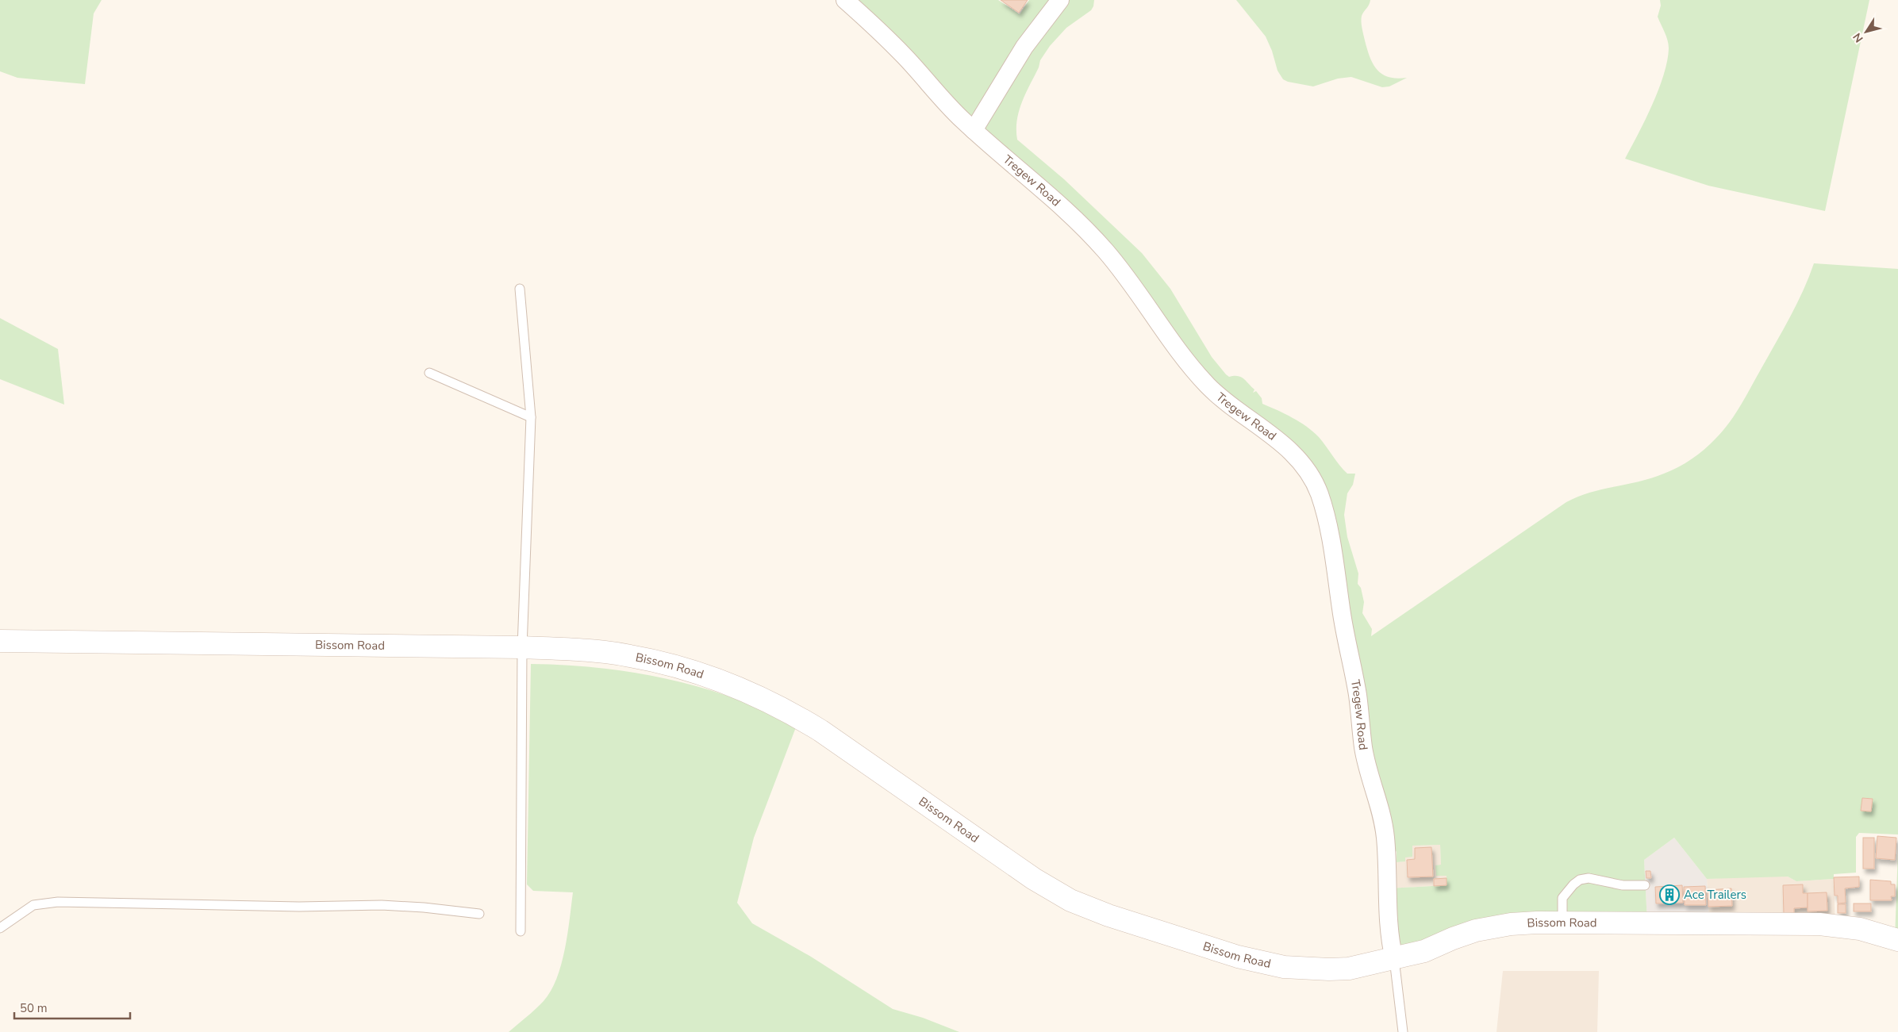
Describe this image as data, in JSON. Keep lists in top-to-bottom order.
{
  "streets": {
    "street": ["Tregew Road", "Bissom Road"]
  },
  "crossings": [
    ["Tregew Road", "Bissom Road"]
  ],
  "places": {
    "building": ["Ace Trailers"]
  },
  "scale_bar": "50 m",
  "north": "bottom left"
}
